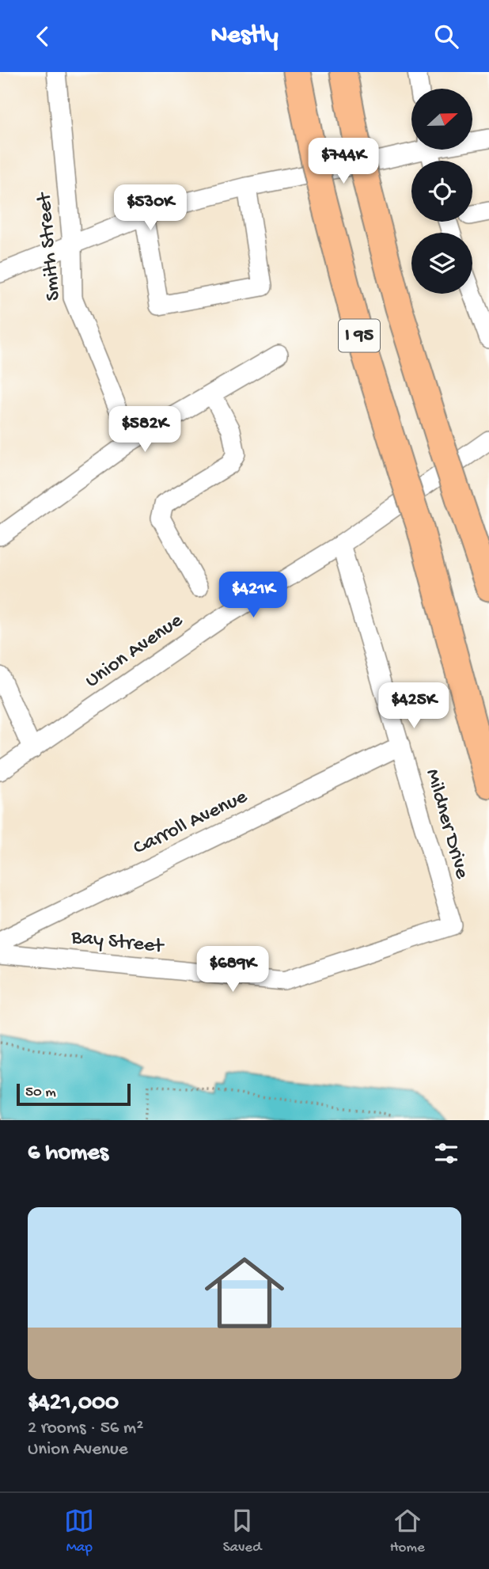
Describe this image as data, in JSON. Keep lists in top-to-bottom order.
{
  "streets": {
    "highway": ["I 95"],
    "street": [
      "Smith Street",
      "Union Avenue",
      "Carroll Avenue",
      "Mildner Drive",
      "Bay Street"
    ]
  },
  "crossings": [
    ["Union Avenue", "Mildner Drive"],
    ["Carroll Avenue", "Mildner Drive"],
    ["Mildner Drive", "Bay Street"]
  ],
  "scale_bar": "50 m",
  "north": "right",
  "page": {
    "header": "Nestly",
    "price": [
      "$744K",
      "$530K",
      "$582K",
      "$421K",
      "$425K",
      "$689K"
    ],
    "scale": "50 m",
    "heading": "6 homes",
    "list": [
      {
        "name": "$421,000",
        "note": "2 rooms · 56 m² · Union Avenue"
      }
    ],
    "tabs": ["Map", "Saved", "Home"]
  }
}
